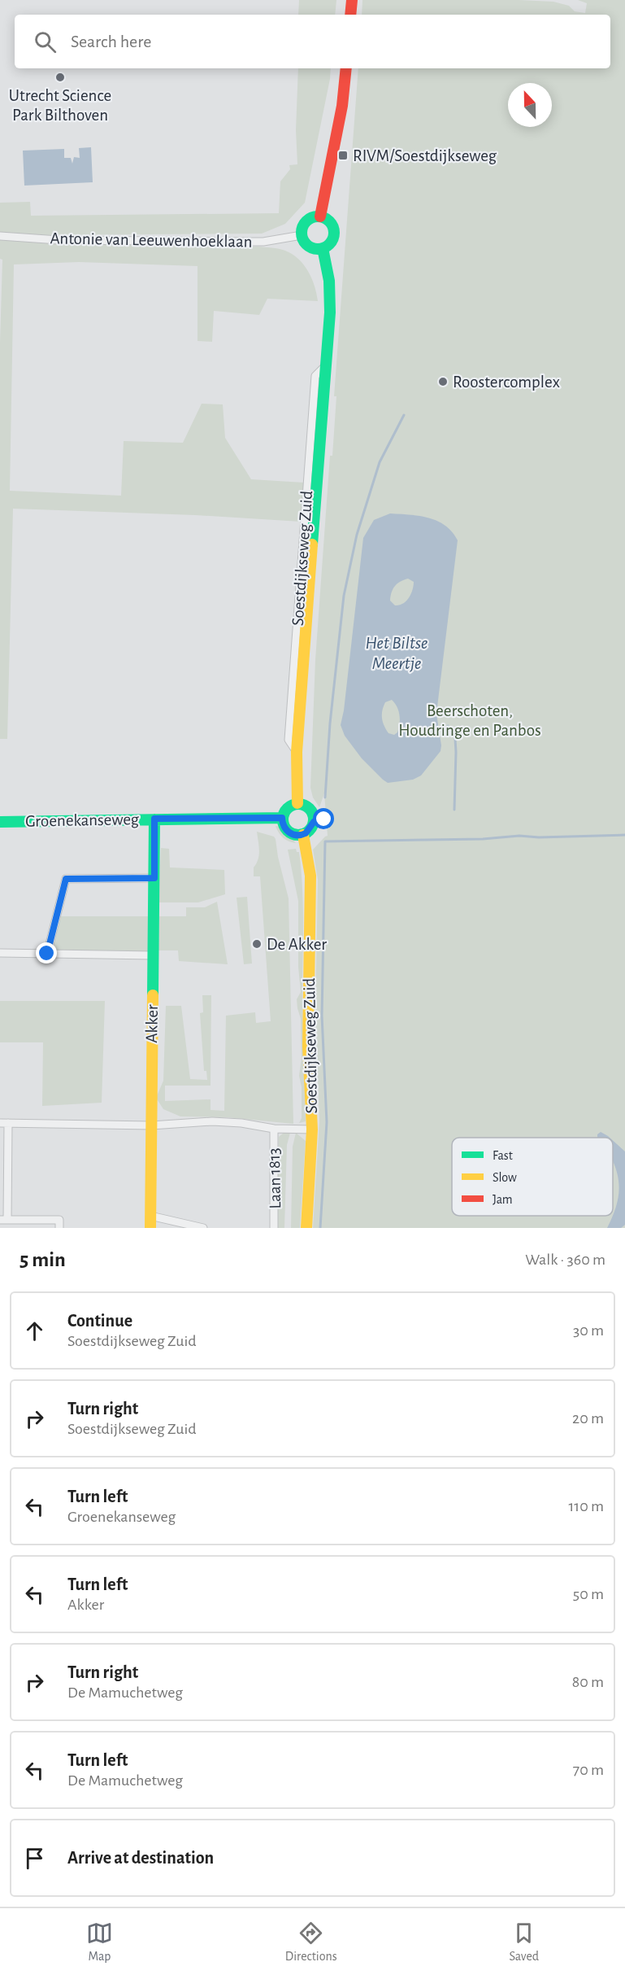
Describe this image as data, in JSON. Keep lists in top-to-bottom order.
{
  "streets": {
    "main road": ["Soestdijkseweg Zuid", "Groenekanseweg", "Akker"],
    "street": ["Antonie van Leeuwenhoeklaan", "Laan 1813"]
  },
  "crossings": [
    ["Antonie van Leeuwenhoeklaan", "Soestdijkseweg Zuid"],
    ["Soestdijkseweg Zuid", "Groenekanseweg"],
    ["Groenekanseweg", "Akker"]
  ],
  "water": ["Het Biltse Meertje"],
  "parks": ["Beerschoten, Houdringe en Panbos"],
  "places": {
    "other": ["Utrecht Science Park Bilthoven", "Roostercomplex", "De Akker"],
    "transit": ["RIVM/Soestdijkseweg"]
  },
  "legend": ["Fast", "Slow", "Jam"],
  "north": "top",
  "page": {
    "search": "Search here",
    "heading": ["5 min", "Walk · 360 m"],
    "list": [
      ["Continue", "Soestdijkseweg Zuid", "30 m"],
      ["Turn right", "Soestdijkseweg Zuid", "20 m"],
      ["Turn left", "Groenekanseweg", "110 m"],
      ["Turn left", "Akker", "50 m"],
      ["Turn right", "De Mamuchetweg", "80 m"],
      ["Turn left", "De Mamuchetweg", "70 m"],
      "Arrive at destination"
    ],
    "nav": ["Map", "Directions", "Saved"]
  }
}
